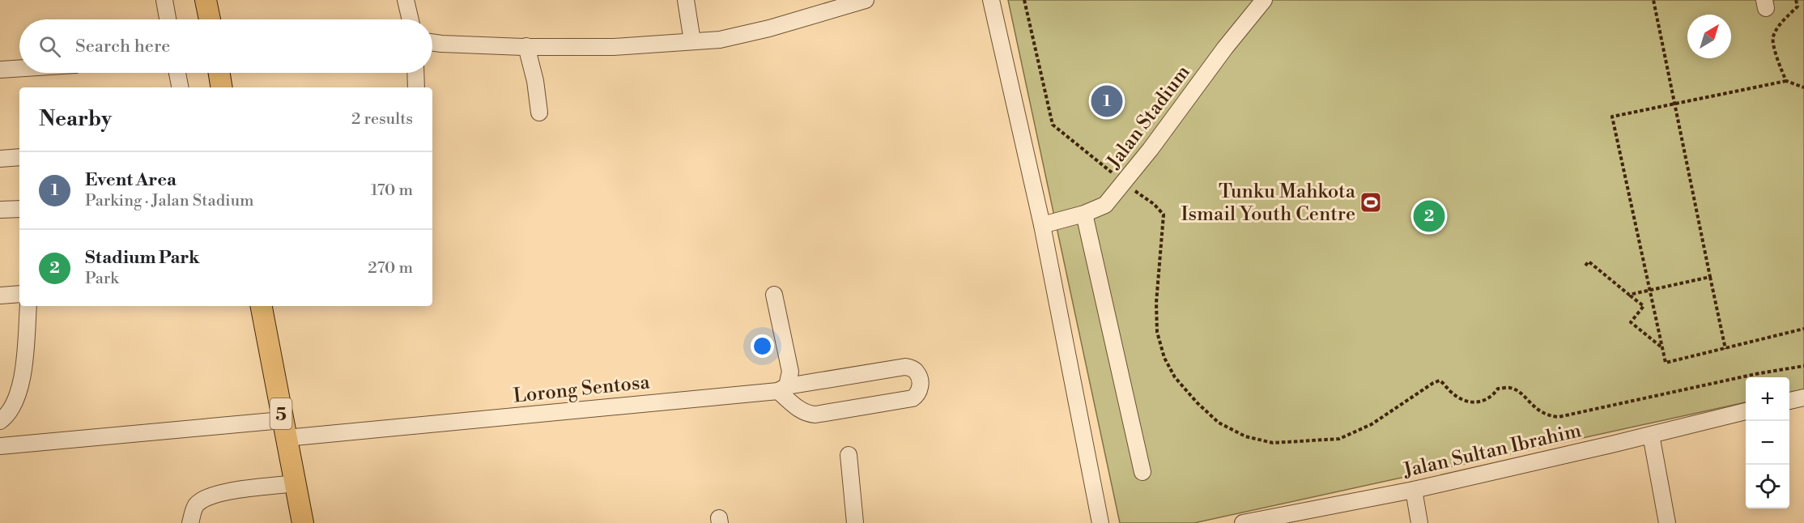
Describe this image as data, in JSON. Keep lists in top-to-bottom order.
{
  "streets": {
    "main road": ["5"],
    "street": ["Jalan Stadium", "Lorong Sentosa", "Jalan Sultan Ibrahim"]
  },
  "crossings": [
    ["Lorong Sentosa", "5"]
  ],
  "places": {
    "sports": ["Tunku Mahkota Ismail Youth Centre"]
  },
  "north": "top right",
  "page": {
    "search": "Search here",
    "pins": ["1", "2"],
    "heading": ["Nearby", "2 results"],
    "list": [
      {
        "mark": "1",
        "name": "Event Area",
        "note": "Parking · Jalan Stadium",
        "value": "170 m"
      },
      {
        "mark": "2",
        "name": "Stadium Park",
        "note": "Park",
        "value": "270 m"
      }
    ],
    "map_buttons": ["+", "−"]
  }
}
